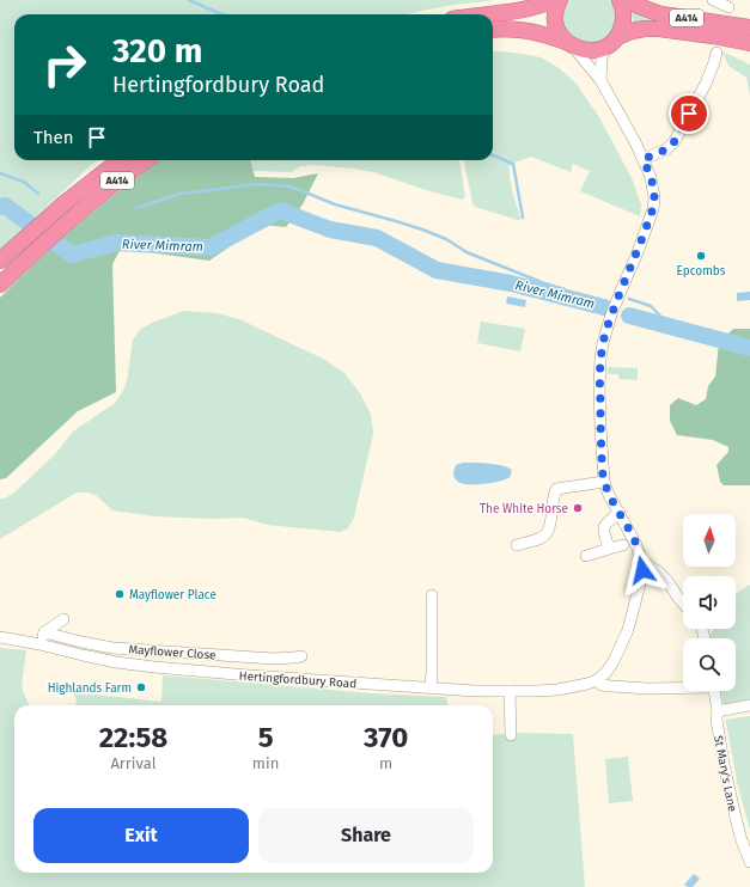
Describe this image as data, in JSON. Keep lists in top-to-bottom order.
{
  "streets": {
    "highway": ["A414"],
    "street": ["Mayflower Close", "Hertingfordbury Road", "St Mary's Lane"]
  },
  "water": ["River Mimram"],
  "places": [
    "Epcombs",
    "The White Horse",
    "Mayflower Place",
    "Highlands Farm"
  ],
  "north": "top",
  "page": {
    "turn": ["320 m", "Hertingfordbury Road"],
    "then": "Then",
    "eta": [
      "22:58",
      "Arrival",
      "5",
      "min",
      "370",
      "m"
    ],
    "buttons": ["Exit", "Share"]
  }
}
